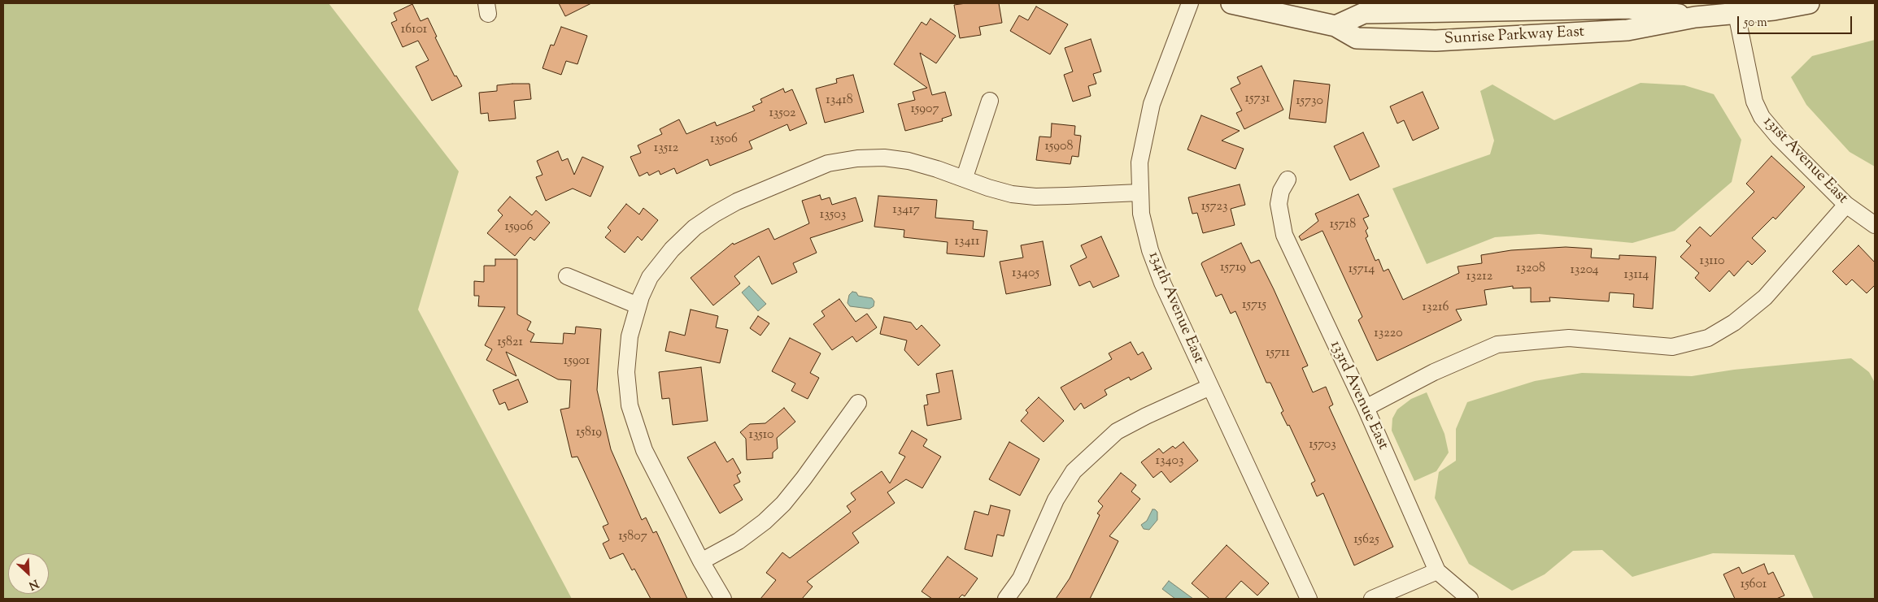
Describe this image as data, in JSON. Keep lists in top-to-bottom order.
{
  "streets": {
    "street": [
      "Sunrise Parkway East",
      "131st Avenue East",
      "134th Avenue East",
      "133rd Avenue East"
    ]
  },
  "crossings": [
    ["Sunrise Parkway East", "131st Avenue East"]
  ],
  "house_numbers": [
    "16101",
    "15731",
    "13418",
    "15730",
    "15907",
    "13502",
    "13506",
    "15908",
    "13512",
    "15723",
    "13417",
    "13503",
    "15718",
    "15906",
    "13411",
    "13110",
    "15719",
    "13208",
    "15714",
    "13204",
    "13405",
    "13114",
    "13212",
    "15715",
    "13216",
    "13220",
    "15821",
    "15711",
    "15901",
    "15819",
    "13510",
    "15703",
    "13403",
    "15807",
    "15625",
    "15601"
  ],
  "scale_bar": "50 m",
  "north": "bottom right"
}
